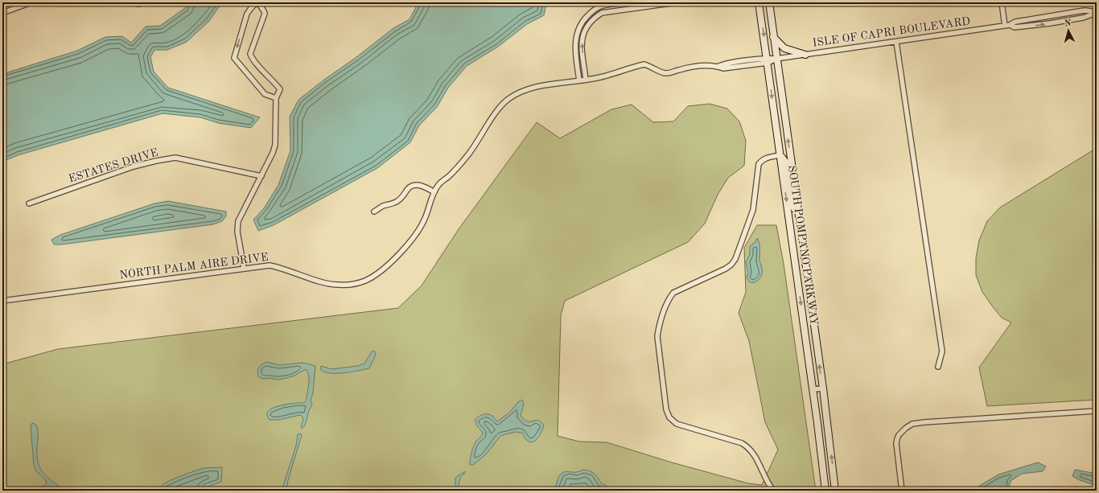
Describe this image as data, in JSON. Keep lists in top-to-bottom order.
{
  "streets": {
    "main road": ["SOUTH POMPANO PARKWAY"],
    "street": ["ISLE OF CAPRI BOULEVARD", "ESTATES DRIVE", "NORTH PALM AIRE DRIVE"]
  },
  "crossings": [
    ["ISLE OF CAPRI BOULEVARD", "SOUTH POMPANO PARKWAY"],
    ["ISLE OF CAPRI BOULEVARD", "NORTH PALM AIRE DRIVE"],
    ["SOUTH POMPANO PARKWAY", "NORTH PALM AIRE DRIVE"]
  ],
  "north": "top"
}
